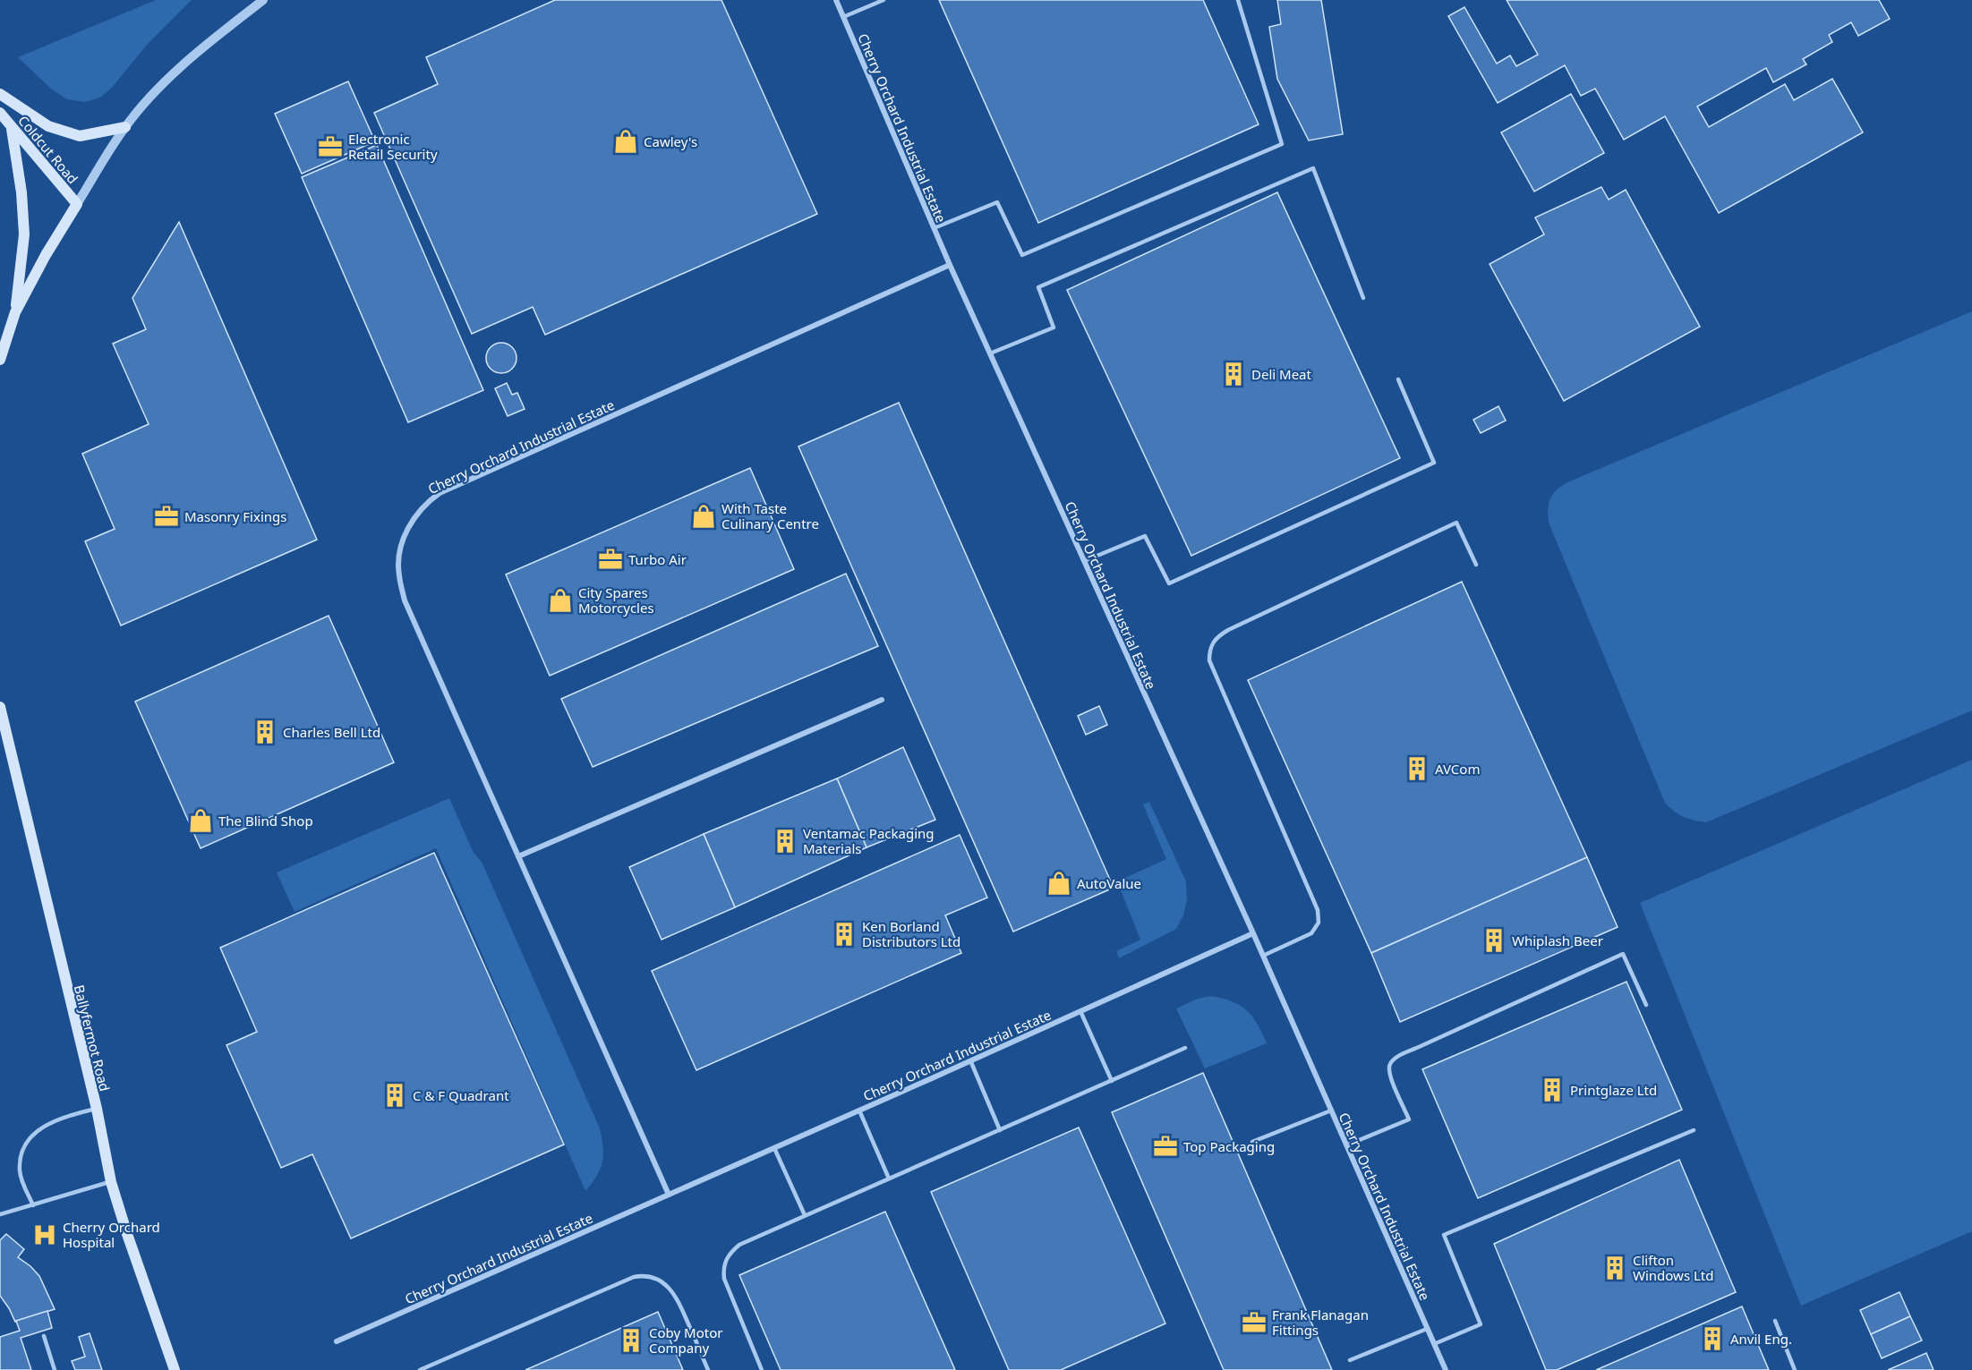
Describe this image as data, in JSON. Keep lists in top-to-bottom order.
{
  "streets": {
    "main road": ["Coldcut Road", "Ballyfermot Road"],
    "street": ["Cherry Orchard Industrial Estate"]
  },
  "places": {
    "shop": [
      "Cawley's",
      "With Taste Culinary Centre",
      "City Spares Motorcycles",
      "The Blind Shop",
      "AutoValue"
    ],
    "office": [
      "Electronic Retail Security",
      "Masonry Fixings",
      "Turbo Air",
      "Top Packaging",
      "Frank Flanagan Fittings"
    ],
    "building": [
      "Deli Meat",
      "Charles Bell Ltd",
      "AVCom",
      "Ventamac Packaging Materials",
      "Ken Borland Distributors Ltd",
      "Whiplash Beer",
      "Printglaze Ltd",
      "C & F Quadrant",
      "Clifton Windows Ltd",
      "Anvil Eng.",
      "Coby Motor Company"
    ],
    "hospital": ["Cherry Orchard Hospital"]
  }
}
